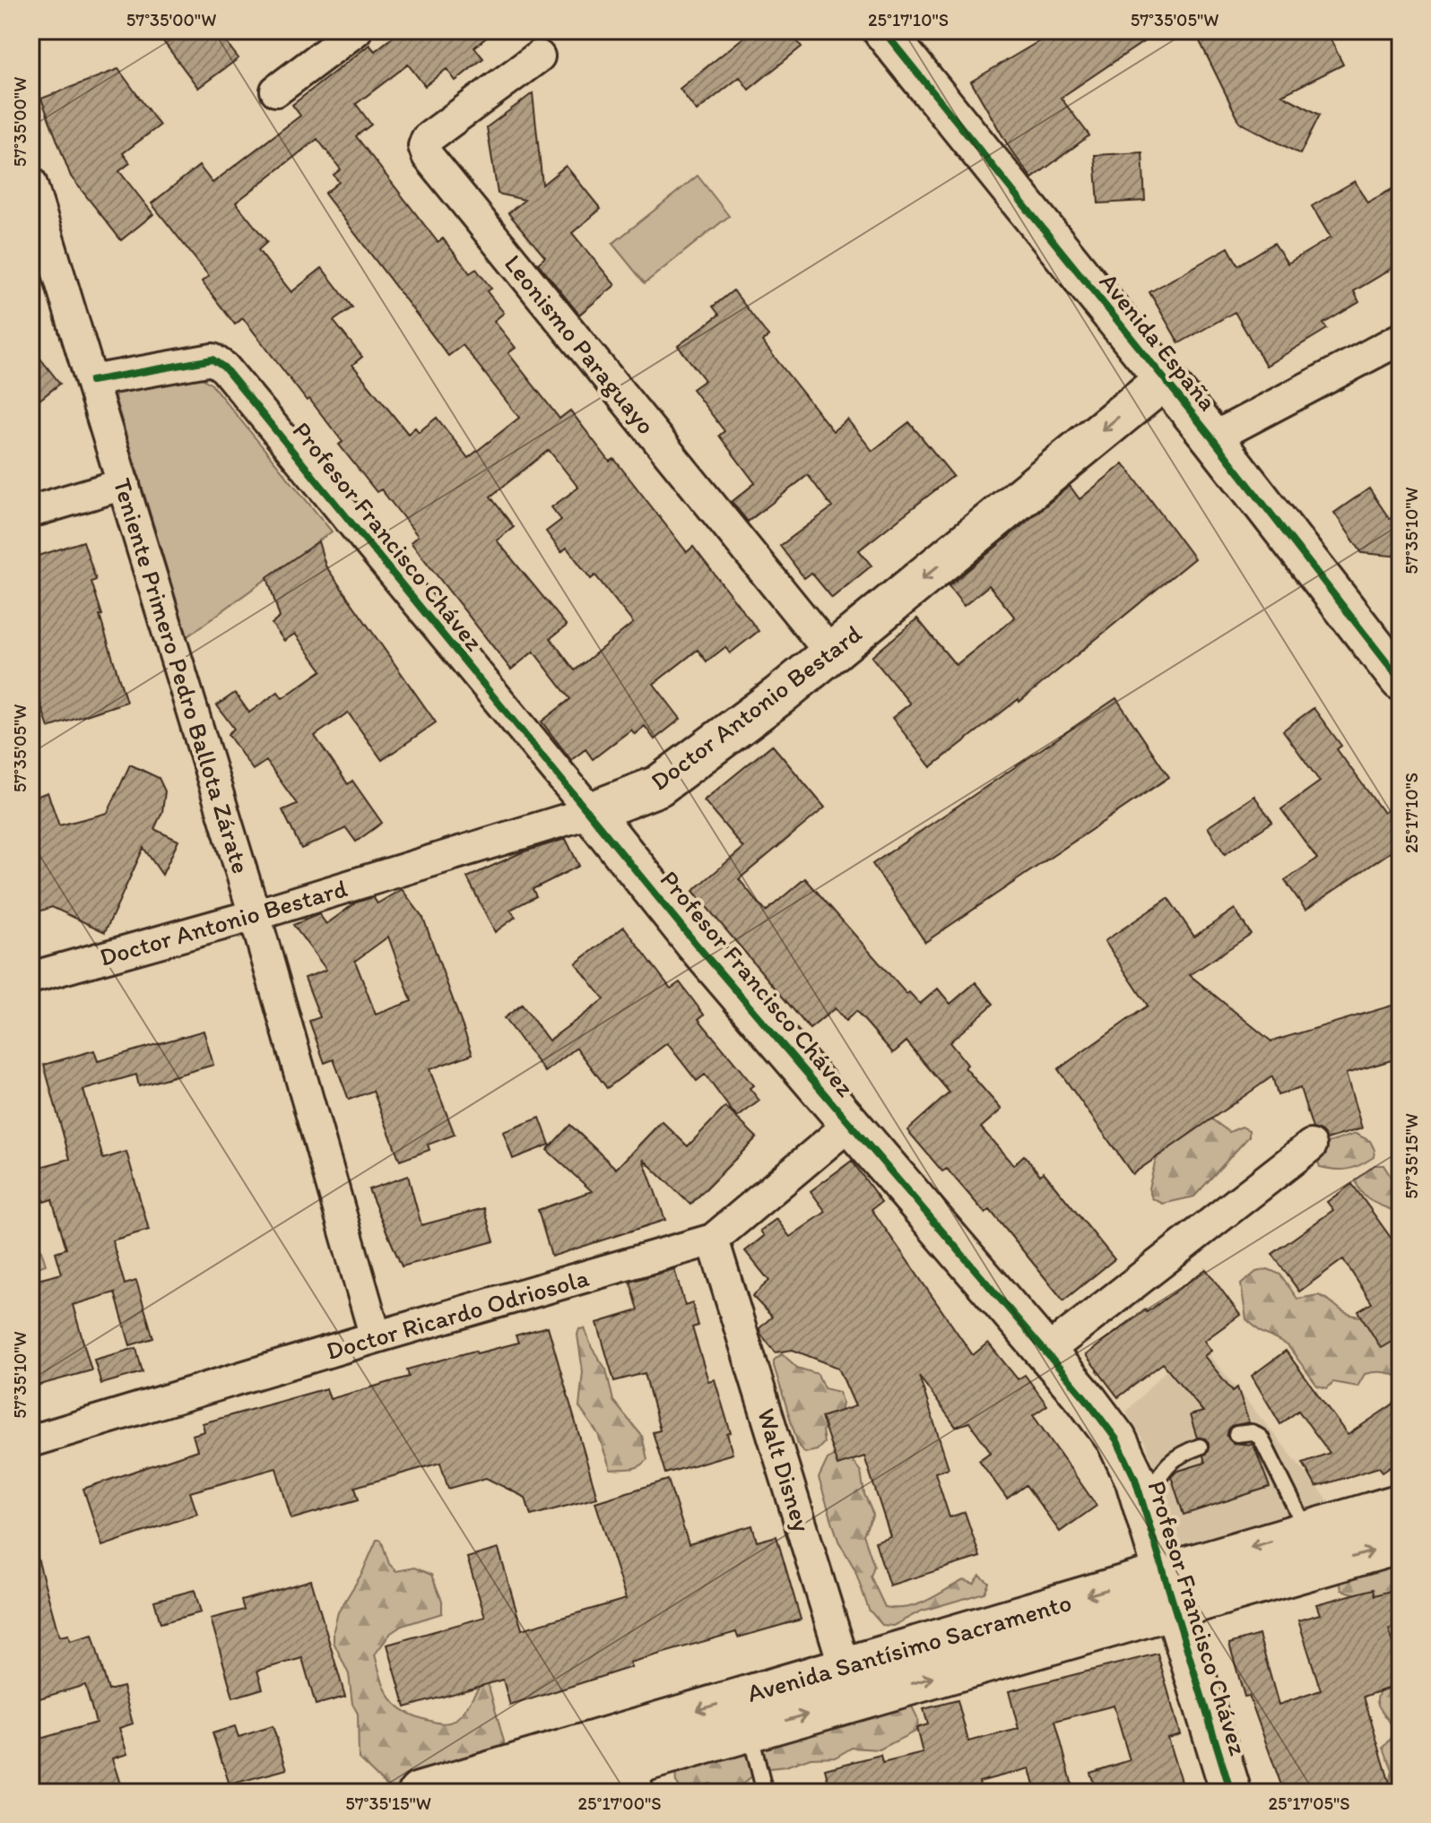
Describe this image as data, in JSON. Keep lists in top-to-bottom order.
{
  "streets": {
    "main road": [
      "Avenida España",
      "Profesor Francisco Chávez",
      "Doctor Antonio Bestard",
      "Avenida Santísimo Sacramento"
    ],
    "street": [
      "Leonismo Paraguayo",
      "Teniente Primero Pedro Ballota Zárate",
      "Doctor Ricardo Odriosola",
      "Walt Disney"
    ]
  },
  "crossings": [
    ["Avenida España", "Doctor Antonio Bestard"],
    ["Leonismo Paraguayo", "Doctor Antonio Bestard"],
    ["Profesor Francisco Chávez", "Teniente Primero Pedro Ballota Zárate"],
    ["Profesor Francisco Chávez", "Doctor Antonio Bestard"],
    ["Profesor Francisco Chávez", "Doctor Ricardo Odriosola"],
    ["Profesor Francisco Chávez", "Avenida Santísimo Sacramento"],
    ["Teniente Primero Pedro Ballota Zárate", "Doctor Antonio Bestard"],
    ["Teniente Primero Pedro Ballota Zárate", "Doctor Ricardo Odriosola"],
    ["Doctor Ricardo Odriosola", "Walt Disney"],
    ["Walt Disney", "Avenida Santísimo Sacramento"]
  ],
  "coordinates": [
    "57°35'00\"W",
    "25°17'10\"S",
    "57°35'05\"W",
    "57°35'10\"W",
    "57°35'15\"W",
    "25°17'00\"S",
    "25°17'05\"S"
  ]
}
